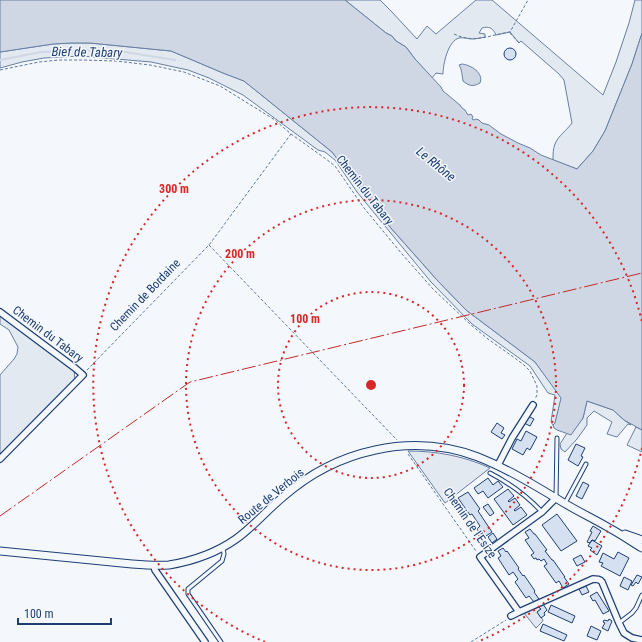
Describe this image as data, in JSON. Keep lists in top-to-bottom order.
{
  "streets": {
    "street": ["Chemin du Tabary", "Route de Verbois", "Chemin de l'Esize"],
    "path": ["Chemin de Bordaine"]
  },
  "crossings": [
    ["Chemin du Tabary", "Chemin de Bordaine"],
    ["Chemin de Bordaine", "Chemin de l'Esize"],
    ["Route de Verbois", "Chemin de l'Esize"]
  ],
  "water": ["Bief de Tabary", "Le Rhône"],
  "scale_bar": "100 m",
  "rings": ["300 m", "200 m", "100 m"]
}
